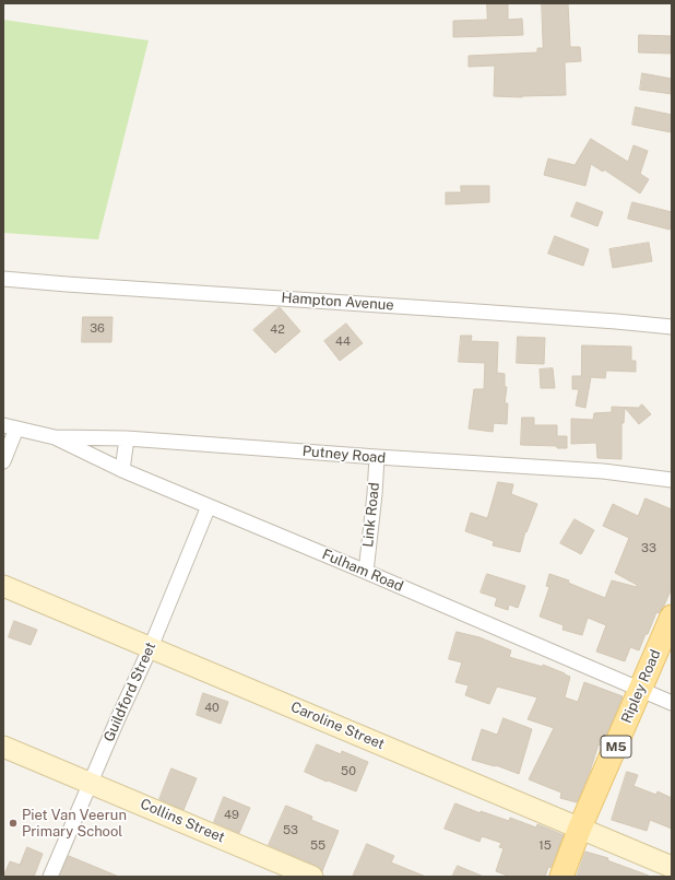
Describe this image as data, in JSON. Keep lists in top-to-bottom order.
{
  "streets": {
    "main road": ["Ripley Road", "M5"],
    "street": [
      "Hampton Avenue",
      "Putney Road",
      "Link Road",
      "Fulham Road",
      "Guildford Street",
      "Caroline Street",
      "Collins Street"
    ]
  },
  "crossings": [
    ["Putney Road", "Link Road"],
    ["Putney Road", "Fulham Road"],
    ["Link Road", "Fulham Road"],
    ["Fulham Road", "Ripley Road"],
    ["Fulham Road", "Guildford Street"],
    ["Ripley Road", "Caroline Street"],
    ["Guildford Street", "Caroline Street"],
    ["Guildford Street", "Collins Street"]
  ],
  "places": ["Piet Van Veerun Primary School"],
  "house_numbers": [
    "36",
    "42",
    "44",
    "33",
    "40",
    "50",
    "49",
    "53",
    "55",
    "15"
  ]
}
